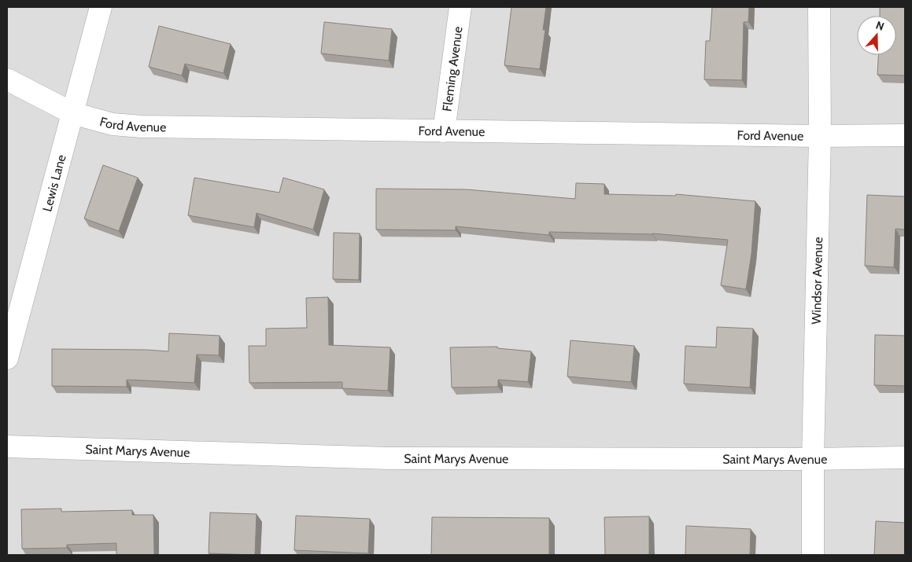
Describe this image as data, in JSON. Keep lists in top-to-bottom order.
{
  "streets": {
    "street": [
      "Fleming Avenue",
      "Ford Avenue",
      "Lewis Lane",
      "Windsor Avenue",
      "Saint Marys Avenue"
    ]
  },
  "crossings": [
    ["Fleming Avenue", "Ford Avenue"],
    ["Ford Avenue", "Lewis Lane"],
    ["Ford Avenue", "Windsor Avenue"],
    ["Windsor Avenue", "Saint Marys Avenue"]
  ],
  "north": "top"
}
